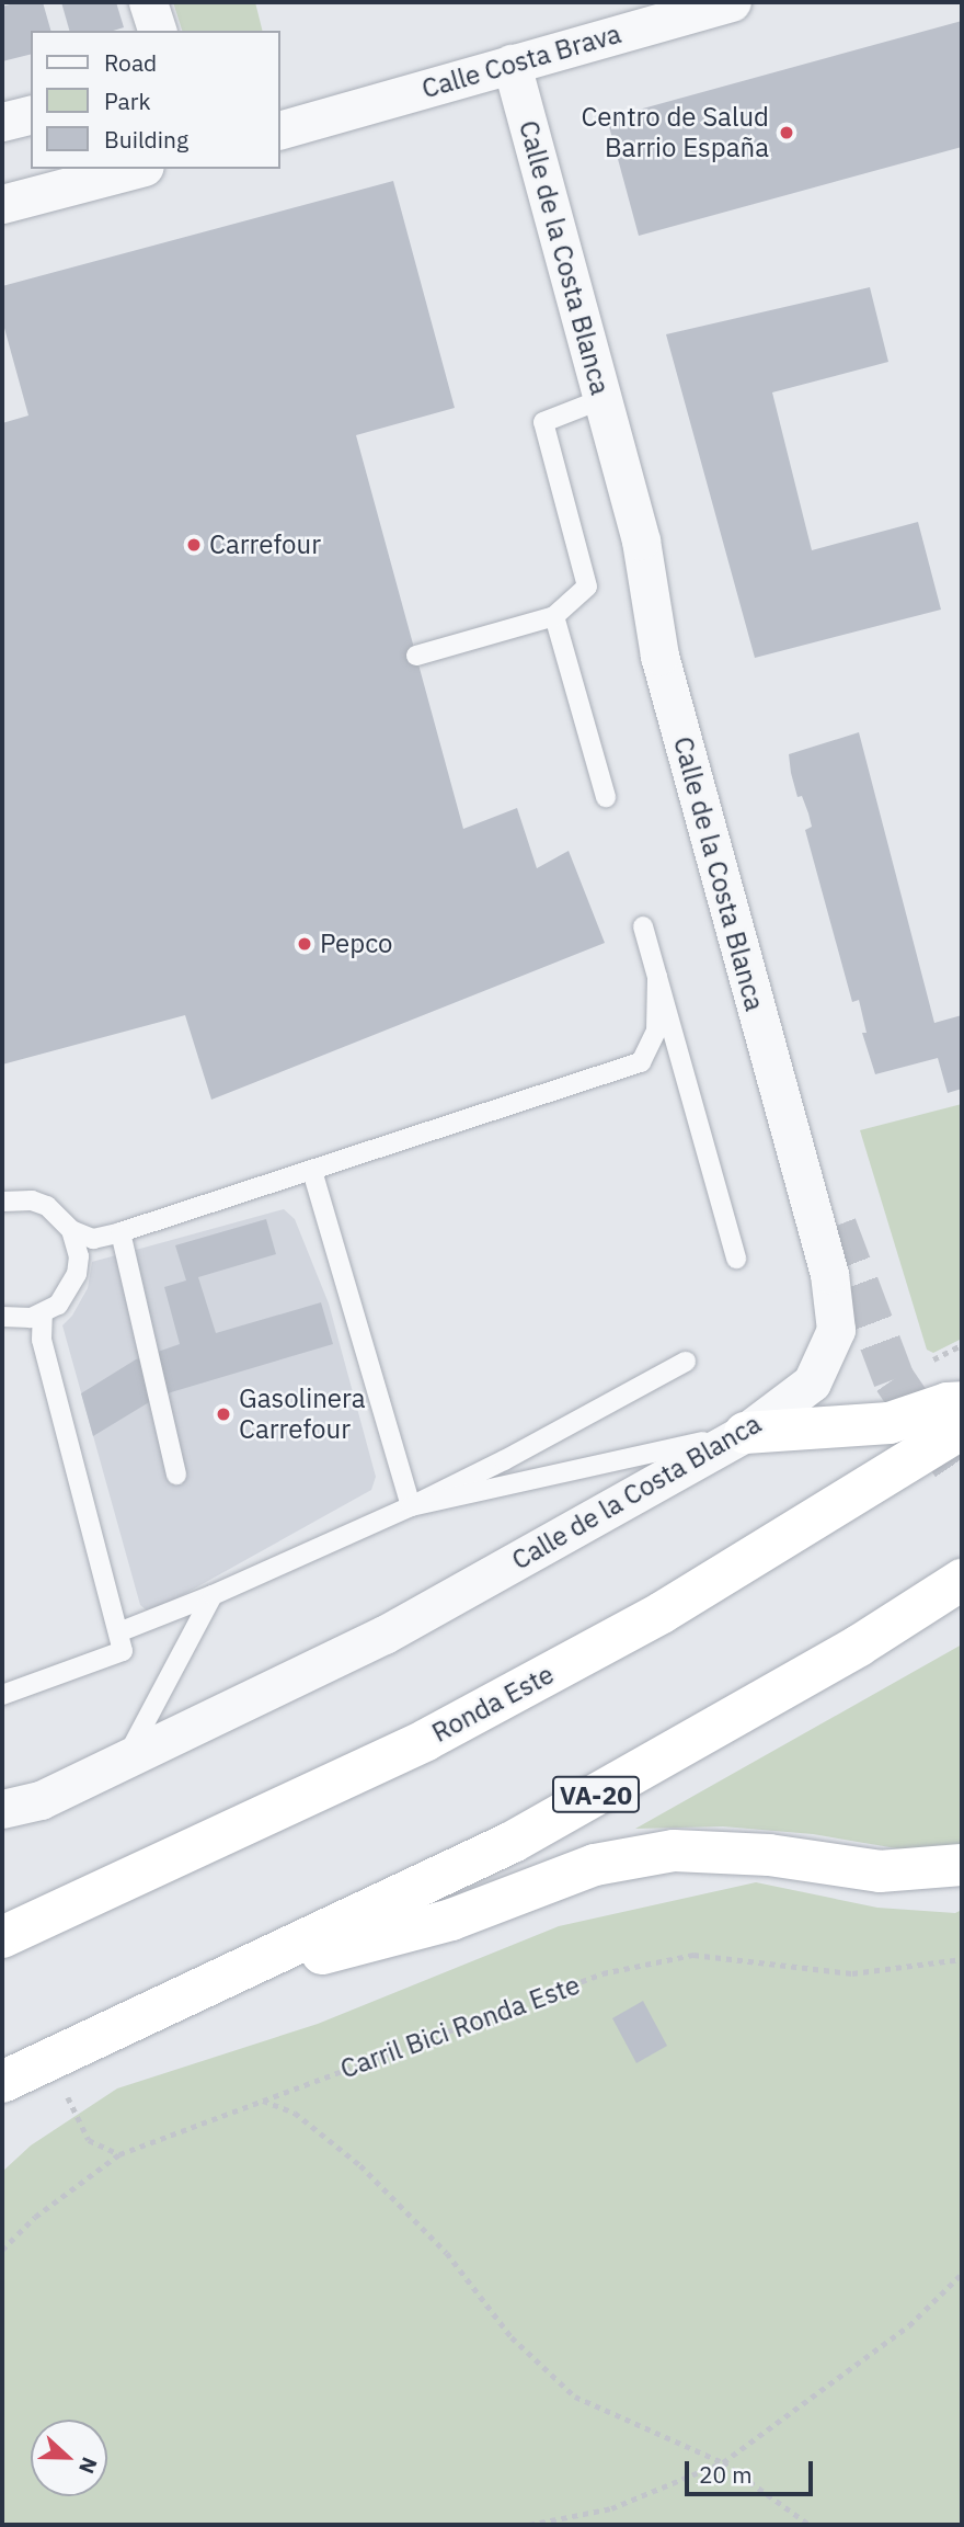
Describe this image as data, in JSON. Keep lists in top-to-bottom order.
{
  "streets": {
    "highway": ["Ronda Este", "VA-20"],
    "street": ["Calle Costa Brava", "Calle de la Costa Blanca"],
    "path": ["Carril Bici Ronda Este"]
  },
  "crossings": [
    ["Calle Costa Brava", "Calle de la Costa Blanca"]
  ],
  "places": [
    "Centro de Salud Barrio España",
    "Carrefour",
    "Pepco",
    "Gasolinera Carrefour"
  ],
  "legend": ["Road", "Park", "Building"],
  "scale_bar": "20 m",
  "north": "right"
}
